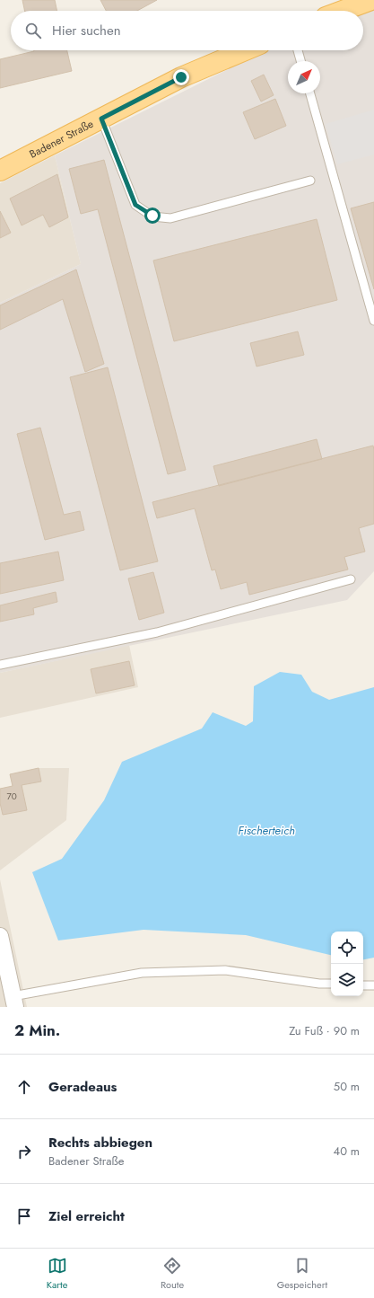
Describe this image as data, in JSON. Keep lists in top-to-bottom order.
{
  "streets": {
    "main road": ["Badener Straße"]
  },
  "water": ["Fischerteich"],
  "house_numbers": ["70"],
  "north": "top right",
  "page": {
    "search": "Hier suchen",
    "heading": ["2 Min.", "Zu Fuß · 90 m"],
    "list": [
      ["Geradeaus", "50 m"],
      ["Rechts abbiegen", "Badener Straße", "40 m"],
      "Ziel erreicht"
    ],
    "nav": ["Karte", "Route", "Gespeichert"]
  }
}
